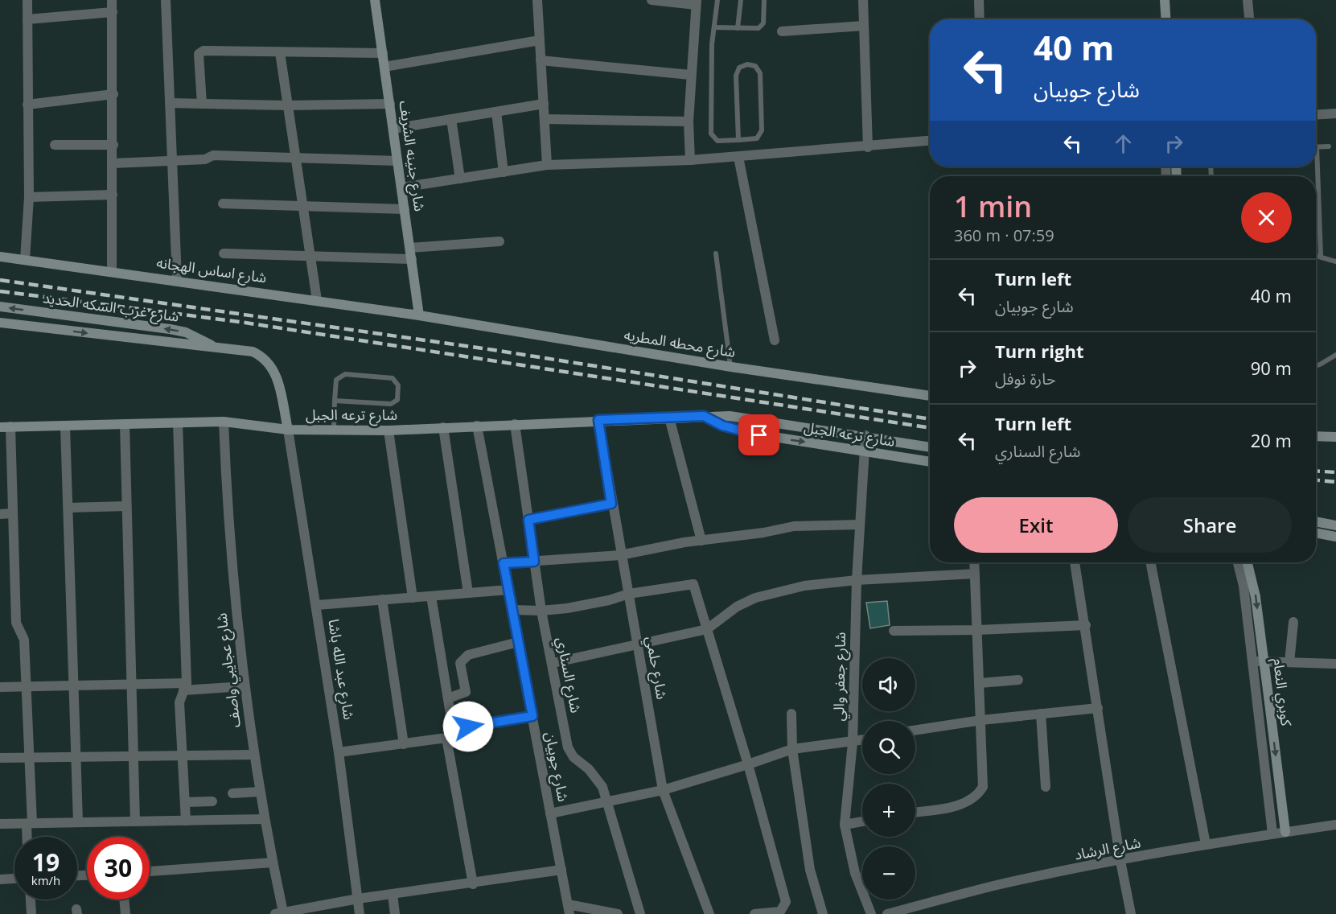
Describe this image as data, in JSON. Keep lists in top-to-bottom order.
{
  "streets": {
    "street": [
      "شارع جنينه الشريف",
      "شارع اساس الهجانه",
      "شارع غرب السكه الحديد",
      "شارع محطه المطريه",
      "شارع ترعه الجبل",
      "شارع حلمي",
      "شارع عبد الله باشا",
      "شارع عجايبي واصف",
      "شارع السناري",
      "شارع جعفر والي",
      "كوبري النعام",
      "شارع جوبيان",
      "شارع الرشاد"
    ]
  },
  "crossings": [
    ["شارع جنينه الشريف", "شارع اساس الهجانه"],
    ["شارع جنينه الشريف", "شارع محطه المطريه"],
    ["شارع اساس الهجانه", "شارع محطه المطريه"],
    ["شارع غرب السكه الحديد", "شارع ترعه الجبل"],
    ["شارع غرب السكه الحديد", "شارع عبد الله باشا"],
    ["شارع ترعه الجبل", "شارع حلمي"],
    ["شارع ترعه الجبل", "شارع عبد الله باشا"],
    ["شارع ترعه الجبل", "شارع عجايبي واصف"],
    ["شارع ترعه الجبل", "شارع السناري"],
    ["شارع ترعه الجبل", "شارع جعفر والي"],
    ["شارع ترعه الجبل", "شارع جوبيان"],
    ["كوبري النعام", "شارع الرشاد"]
  ],
  "page": {
    "turn": ["40 m", "شارع جوبيان"],
    "heading": ["1 min", "360 m · 07:59"],
    "list": [
      {
        "name": "Turn left",
        "note": "شارع جوبيان",
        "value": "40 m"
      },
      {
        "name": "Turn right",
        "note": "حارة نوفل",
        "value": "90 m"
      },
      {
        "name": "Turn left",
        "note": "شارع السناري",
        "value": "20 m"
      }
    ],
    "buttons": ["Exit", "Share"],
    "map_buttons": ["+", "−"],
    "speed": "19 km/h",
    "limit": "30"
  }
}
